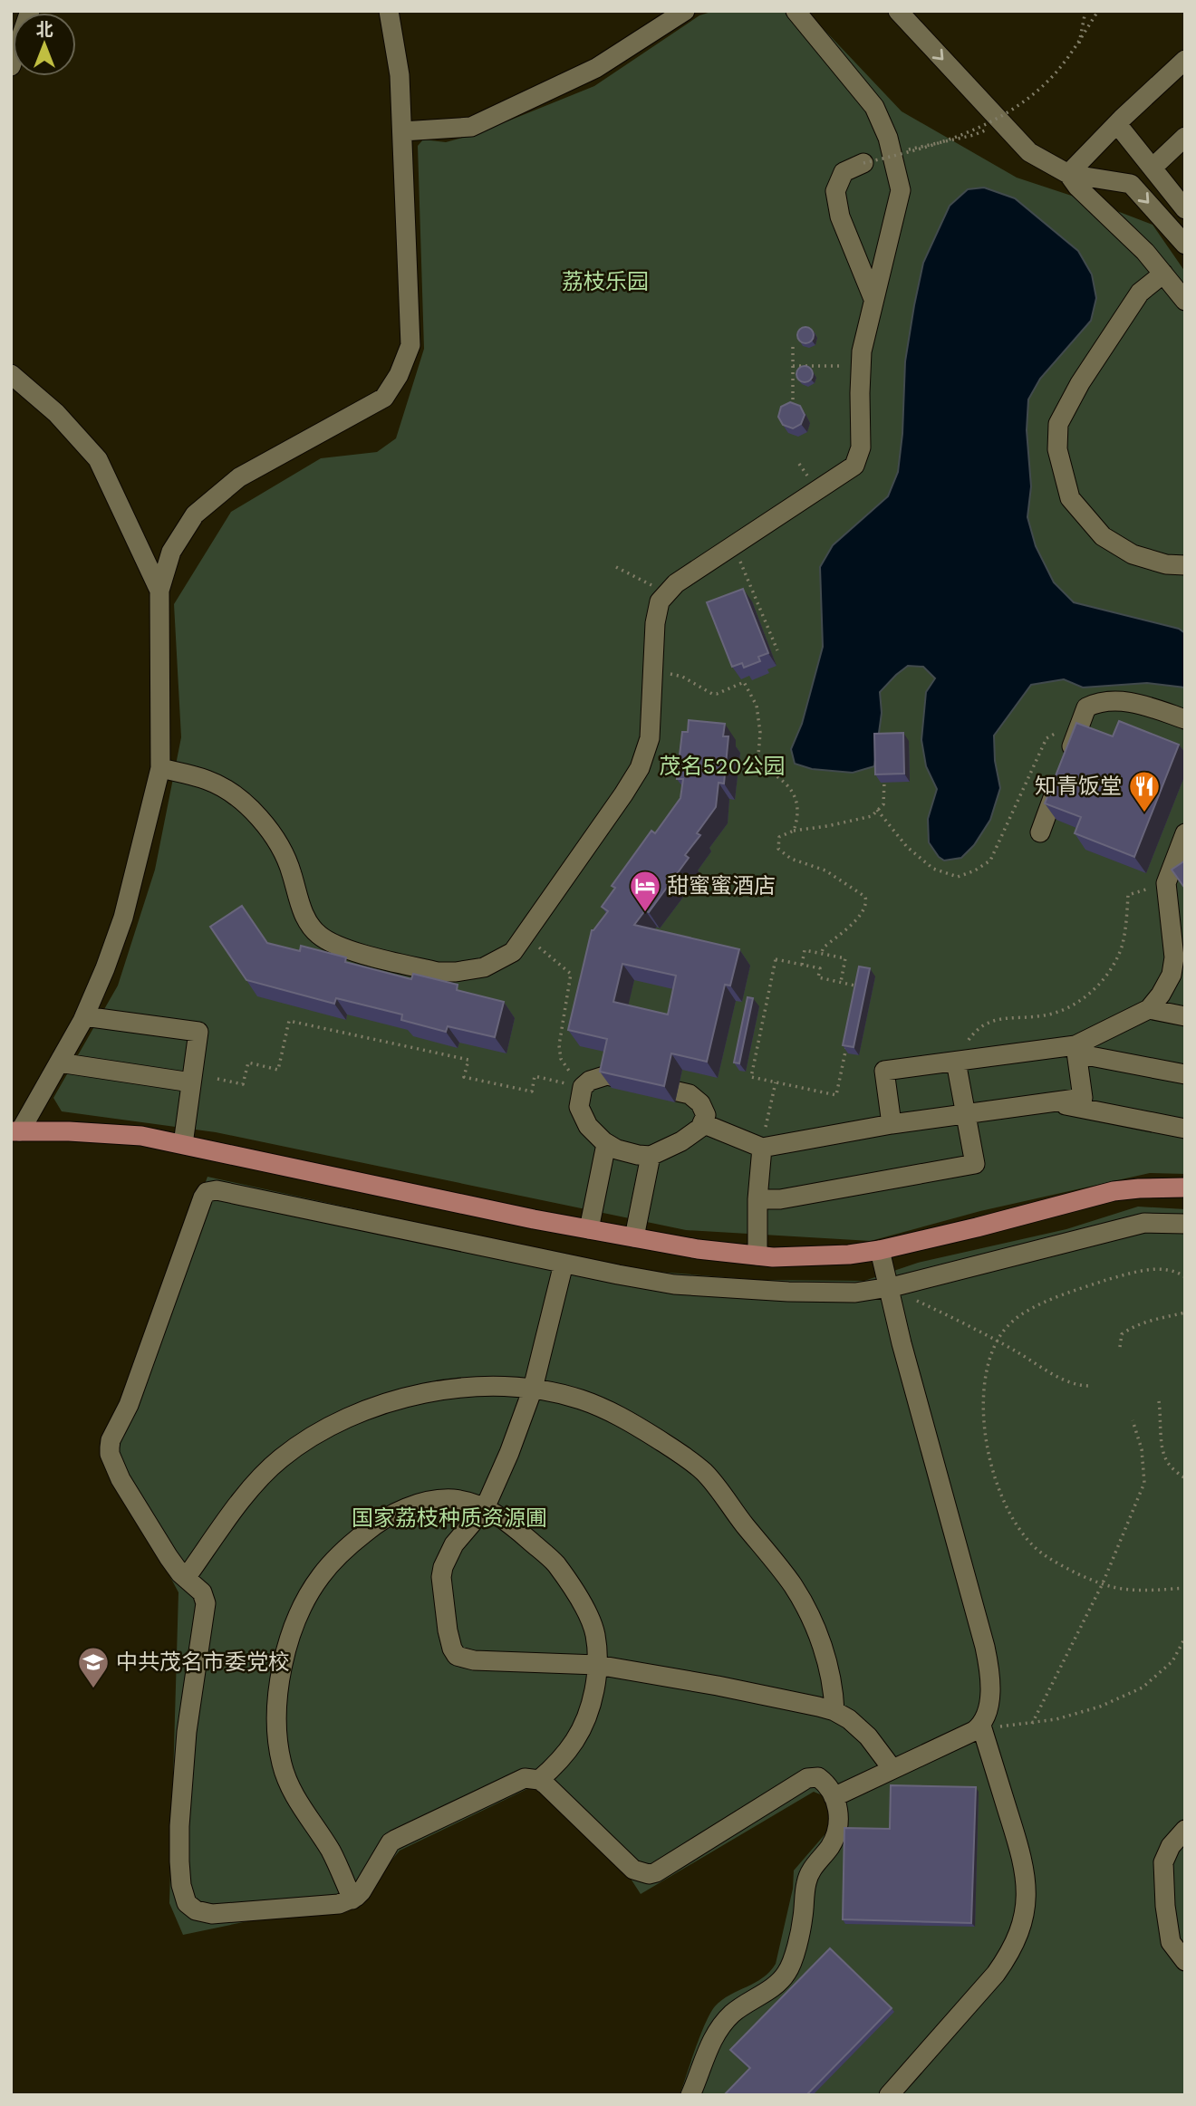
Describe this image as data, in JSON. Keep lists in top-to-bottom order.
{
  "parks": ["荔枝乐园", "茂名520公园", "国家荔枝种质资源圃"],
  "places": {
    "restaurant": ["知青饭堂"],
    "hotel": ["甜蜜蜜酒店"],
    "school or university": ["中共茂名市委党校"]
  },
  "north": "top"
}
